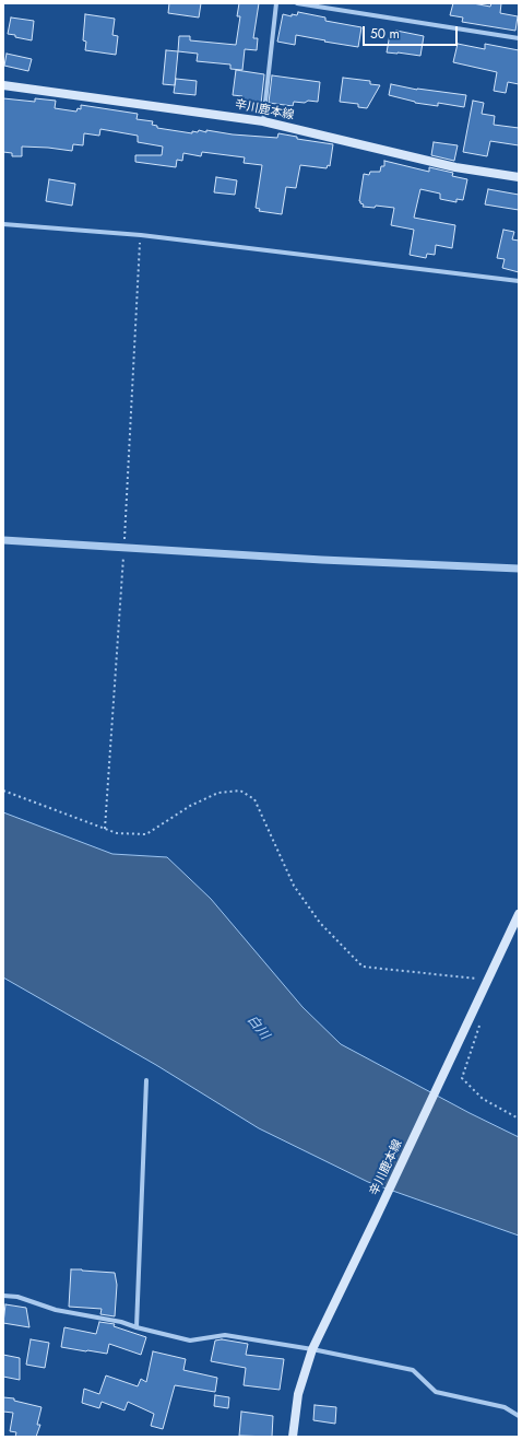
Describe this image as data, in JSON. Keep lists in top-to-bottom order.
{
  "streets": {
    "main road": ["辛川鹿本線"]
  },
  "water": ["白川"],
  "scale_bar": "50 m"
}
